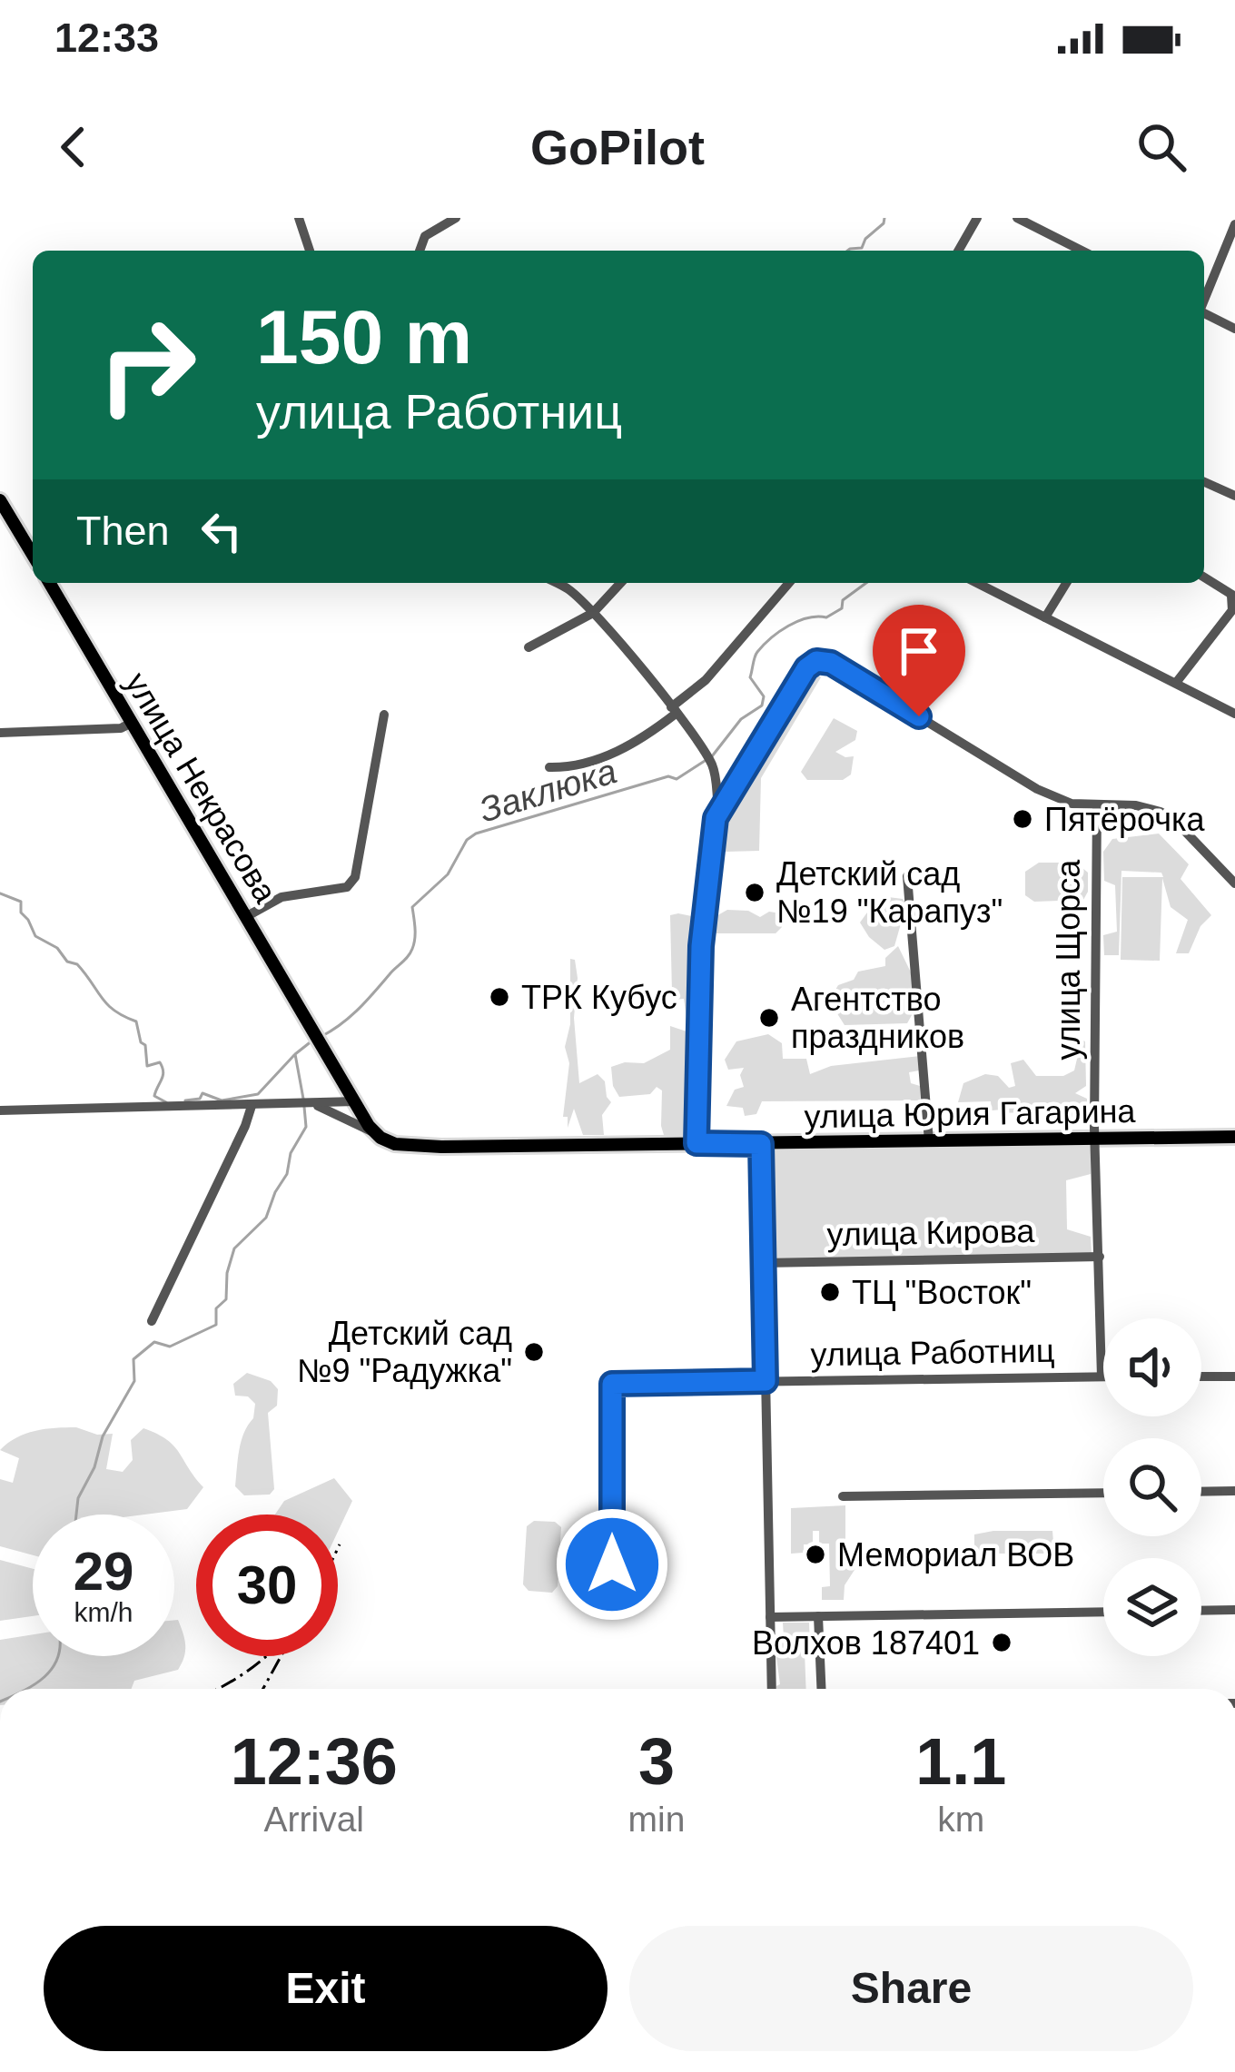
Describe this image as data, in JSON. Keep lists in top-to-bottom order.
{
  "streets": {
    "main road": ["улица Некрасова", "улица Юрия Гагарина"],
    "street": ["улица Щорса", "улица Кирова", "улица Работниц"]
  },
  "crossings": [
    ["улица Щорса", "улица Юрия Гагарина"],
    ["улица Щорса", "улица Кирова"],
    ["улица Щорса", "улица Работниц"]
  ],
  "water": ["Заклюка"],
  "places": [
    "Пятёрочка",
    "Детский сад №19 \"Карапуз\"",
    "ТРК Кубус",
    "Агентство праздников",
    "ТЦ \"Восток\"",
    "Детский cад №9 \"Радужка\"",
    "Мемориал ВОВ",
    "Волхов 187401"
  ],
  "page": {
    "status": "12:33",
    "header": "GoPilot",
    "turn": ["150 m", "улица Работниц"],
    "then": "Then",
    "speed": "29 km/h",
    "limit": "30",
    "eta": [
      "12:36",
      "Arrival",
      "3",
      "min",
      "1.1",
      "km"
    ],
    "buttons": ["Exit", "Share"]
  }
}
